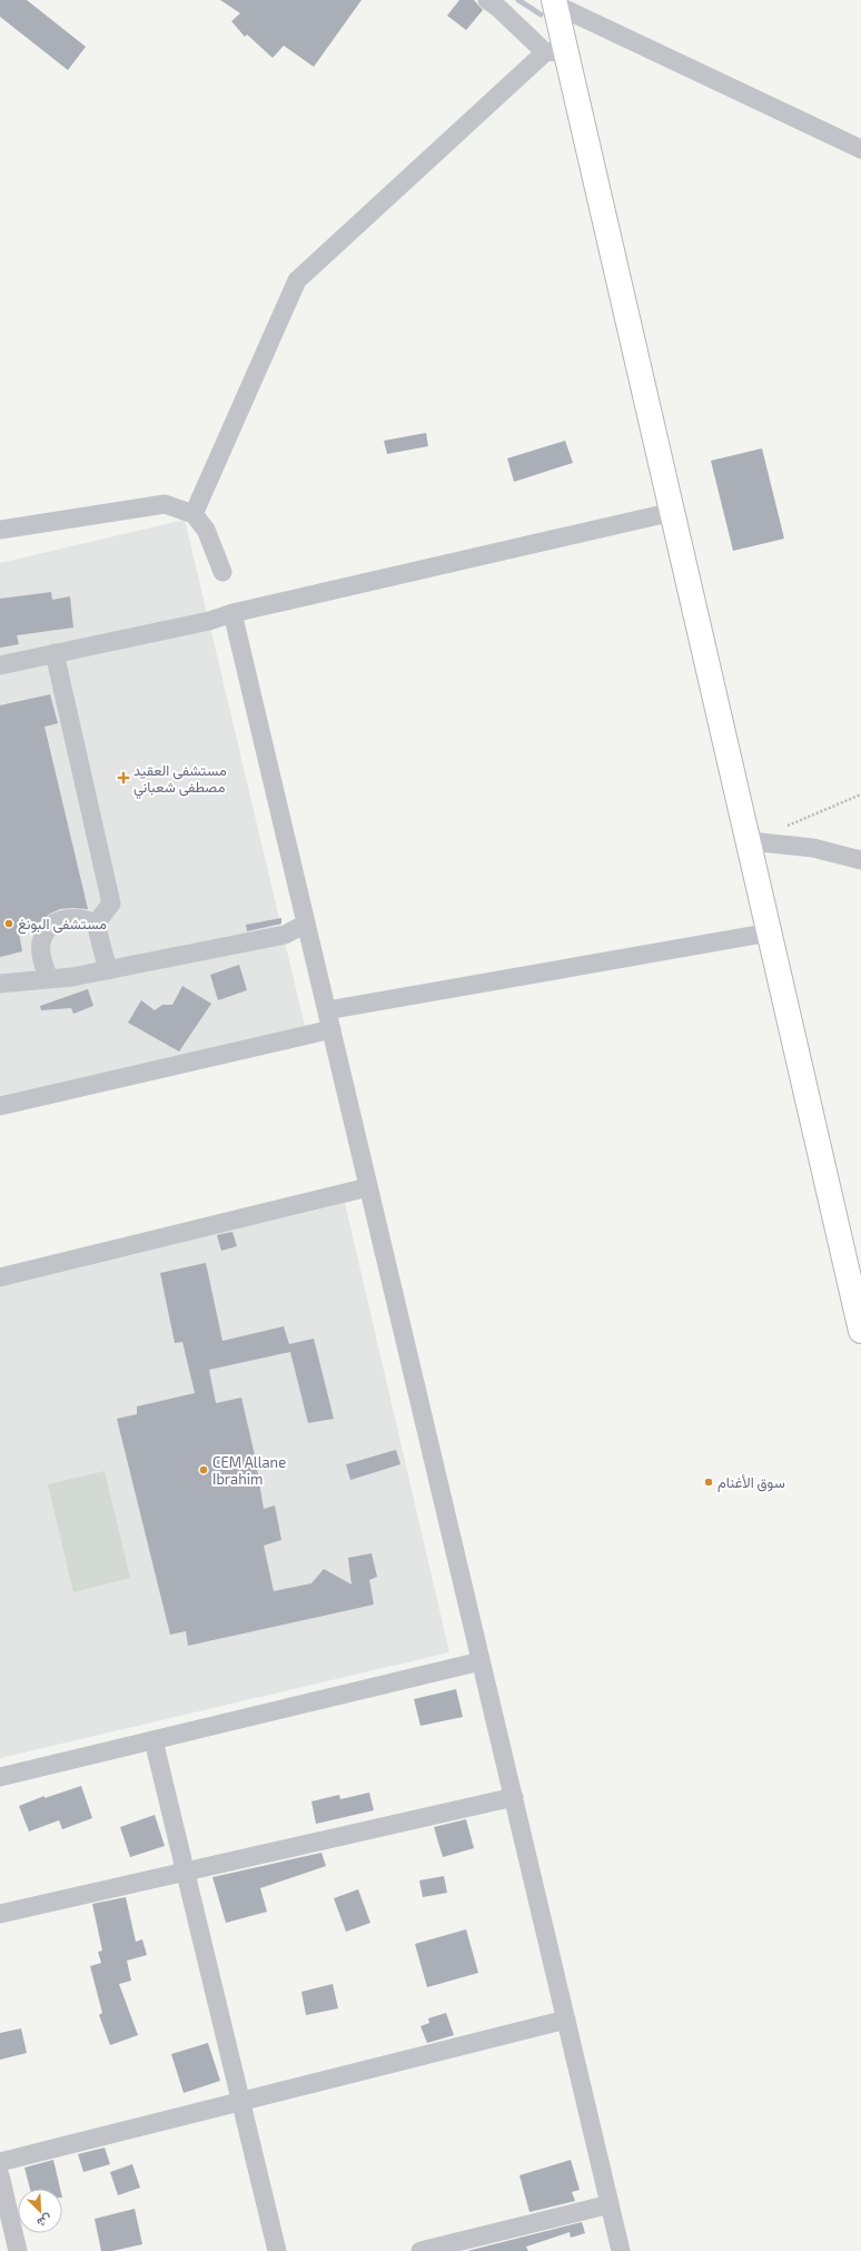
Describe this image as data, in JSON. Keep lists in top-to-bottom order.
{
  "places": {
    "health": ["مستشفى العقيد مصطفى شعباني"],
    "other": ["مستشفى البونغ", "CEM Allane Ibrahim", "سوق الأغنام"]
  },
  "north": "bottom right"
}
